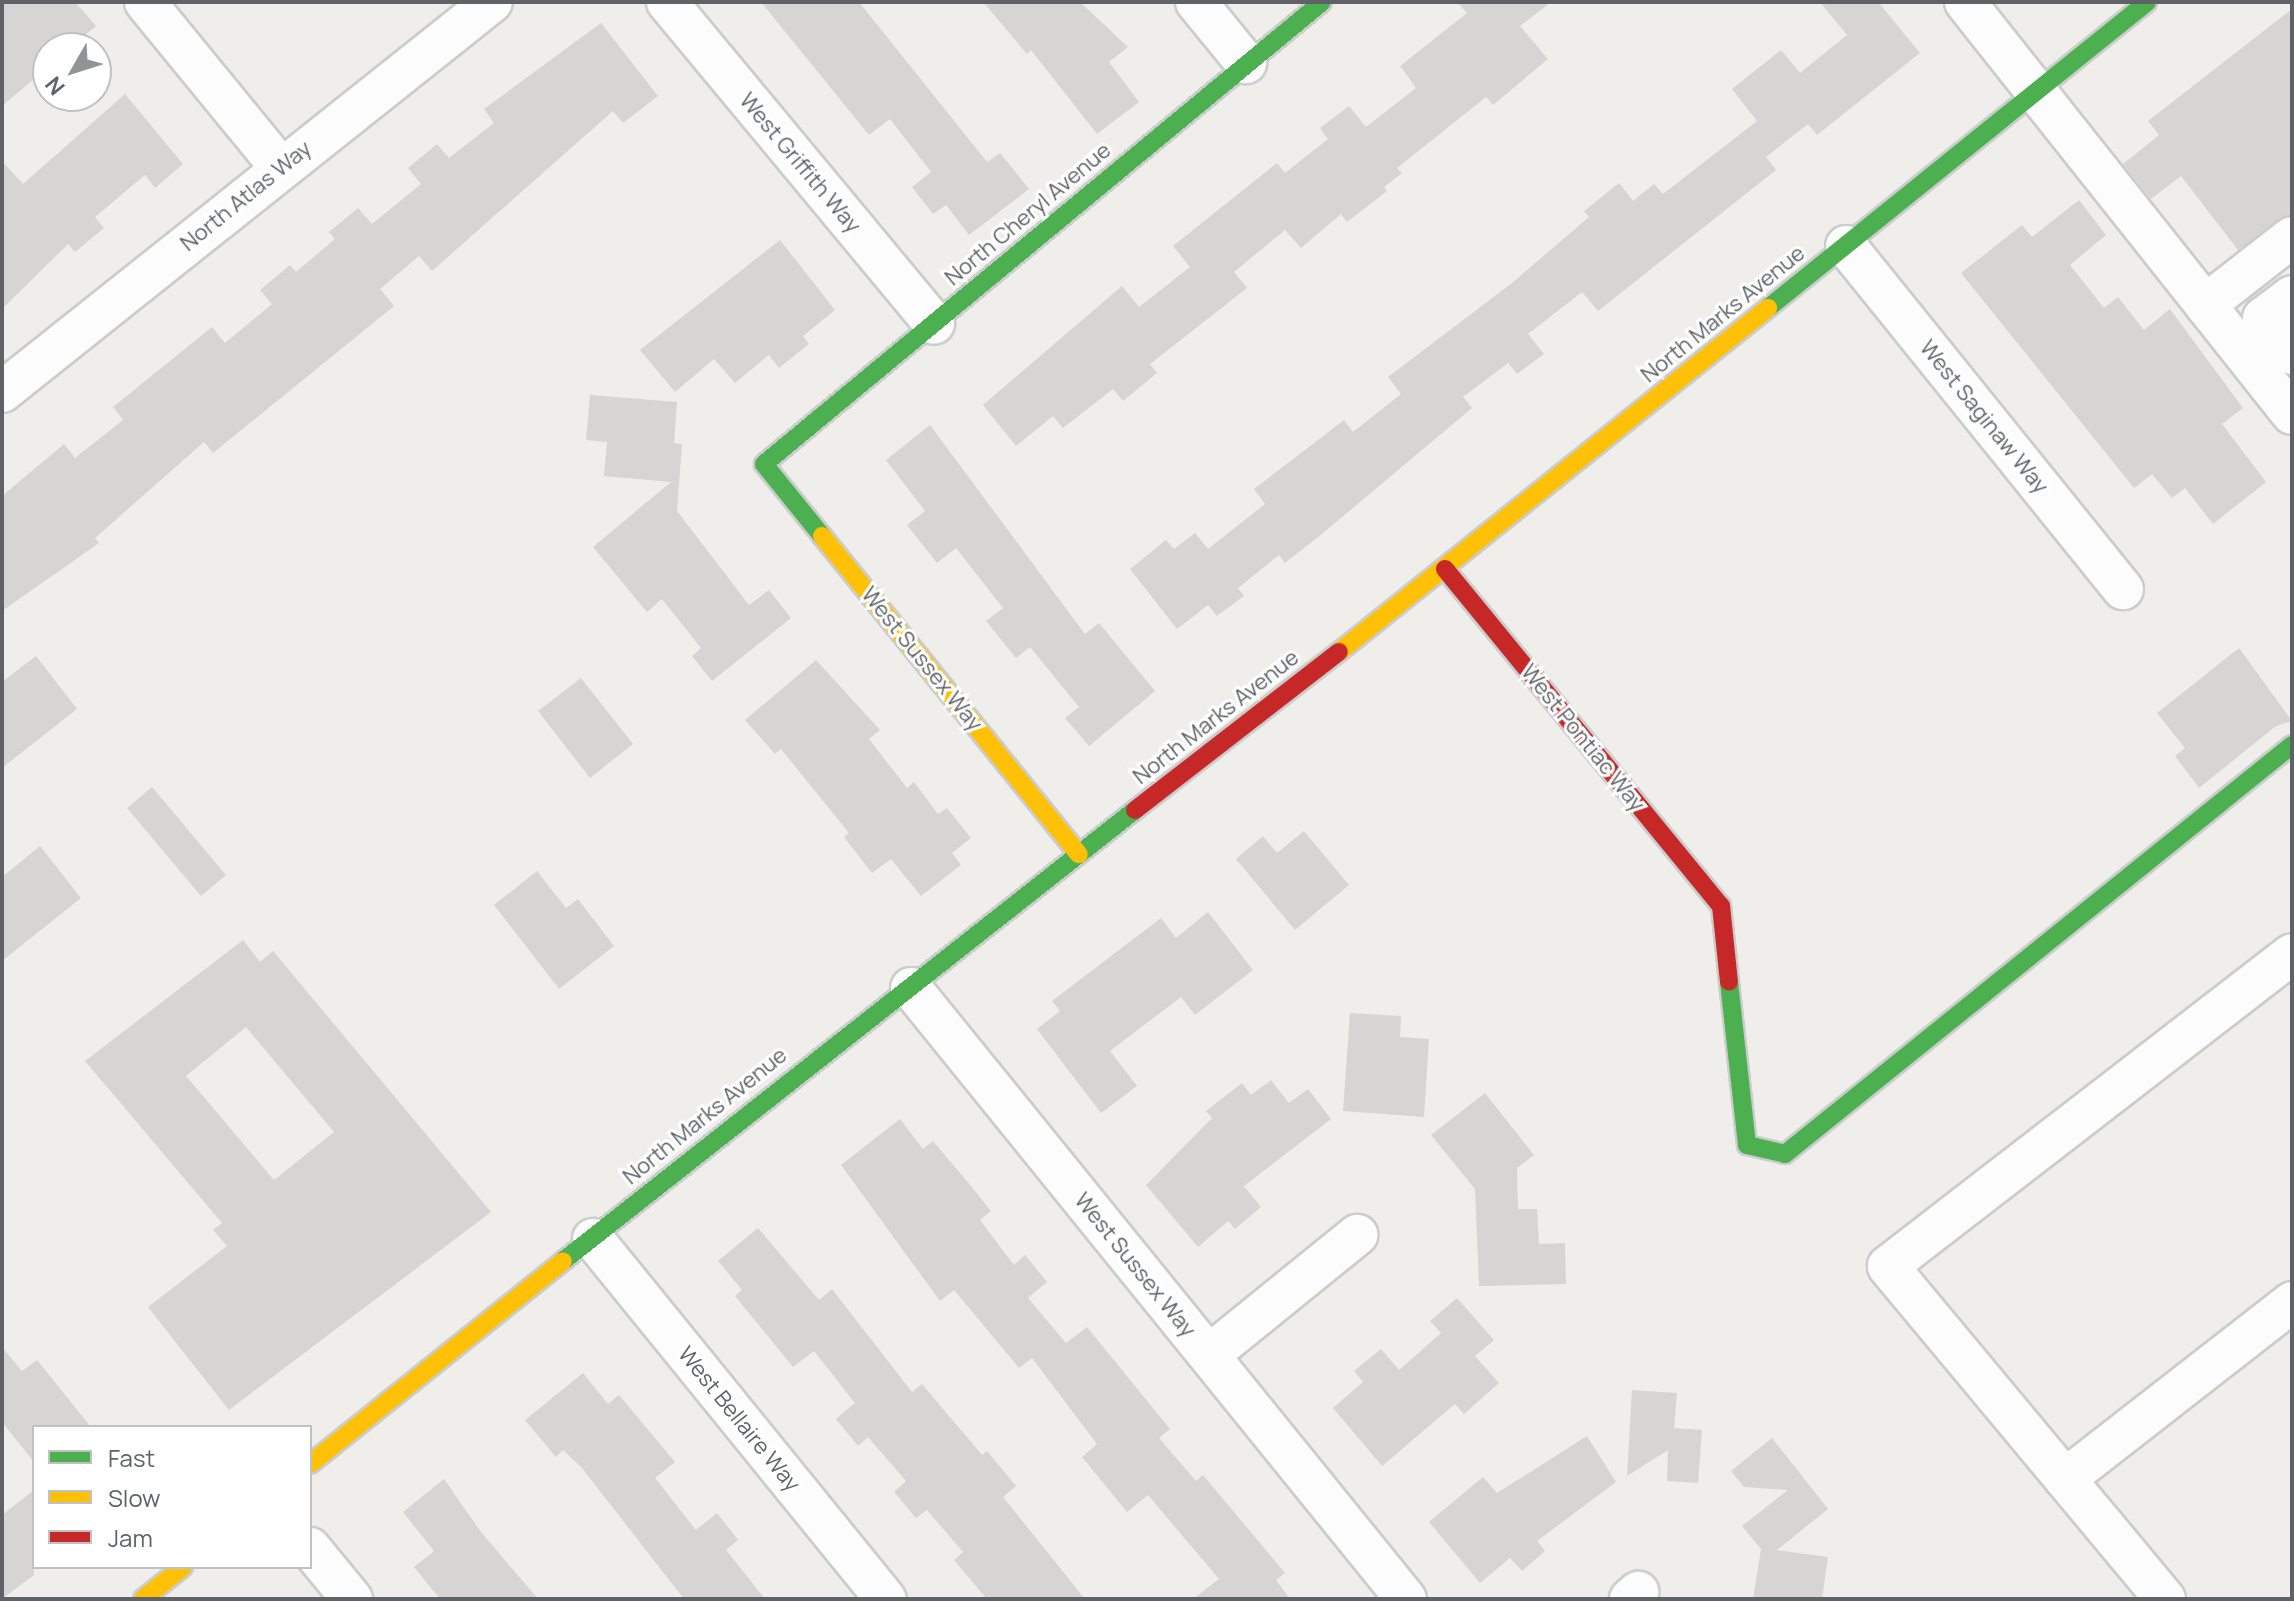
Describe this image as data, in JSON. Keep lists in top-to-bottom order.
{
  "streets": {
    "street": [
      "West Griffith Way",
      "North Atlas Way",
      "North Cheryl Avenue",
      "North Marks Avenue",
      "West Saginaw Way",
      "West Sussex Way",
      "West Pontiac Way",
      "West Bellaire Way"
    ]
  },
  "crossings": [
    ["West Griffith Way", "North Cheryl Avenue"],
    ["North Cheryl Avenue", "West Sussex Way"],
    ["North Marks Avenue", "West Saginaw Way"],
    ["North Marks Avenue", "West Sussex Way"],
    ["North Marks Avenue", "West Pontiac Way"],
    ["North Marks Avenue", "West Bellaire Way"]
  ],
  "legend": ["Fast", "Slow", "Jam"],
  "north": "bottom left"
}
